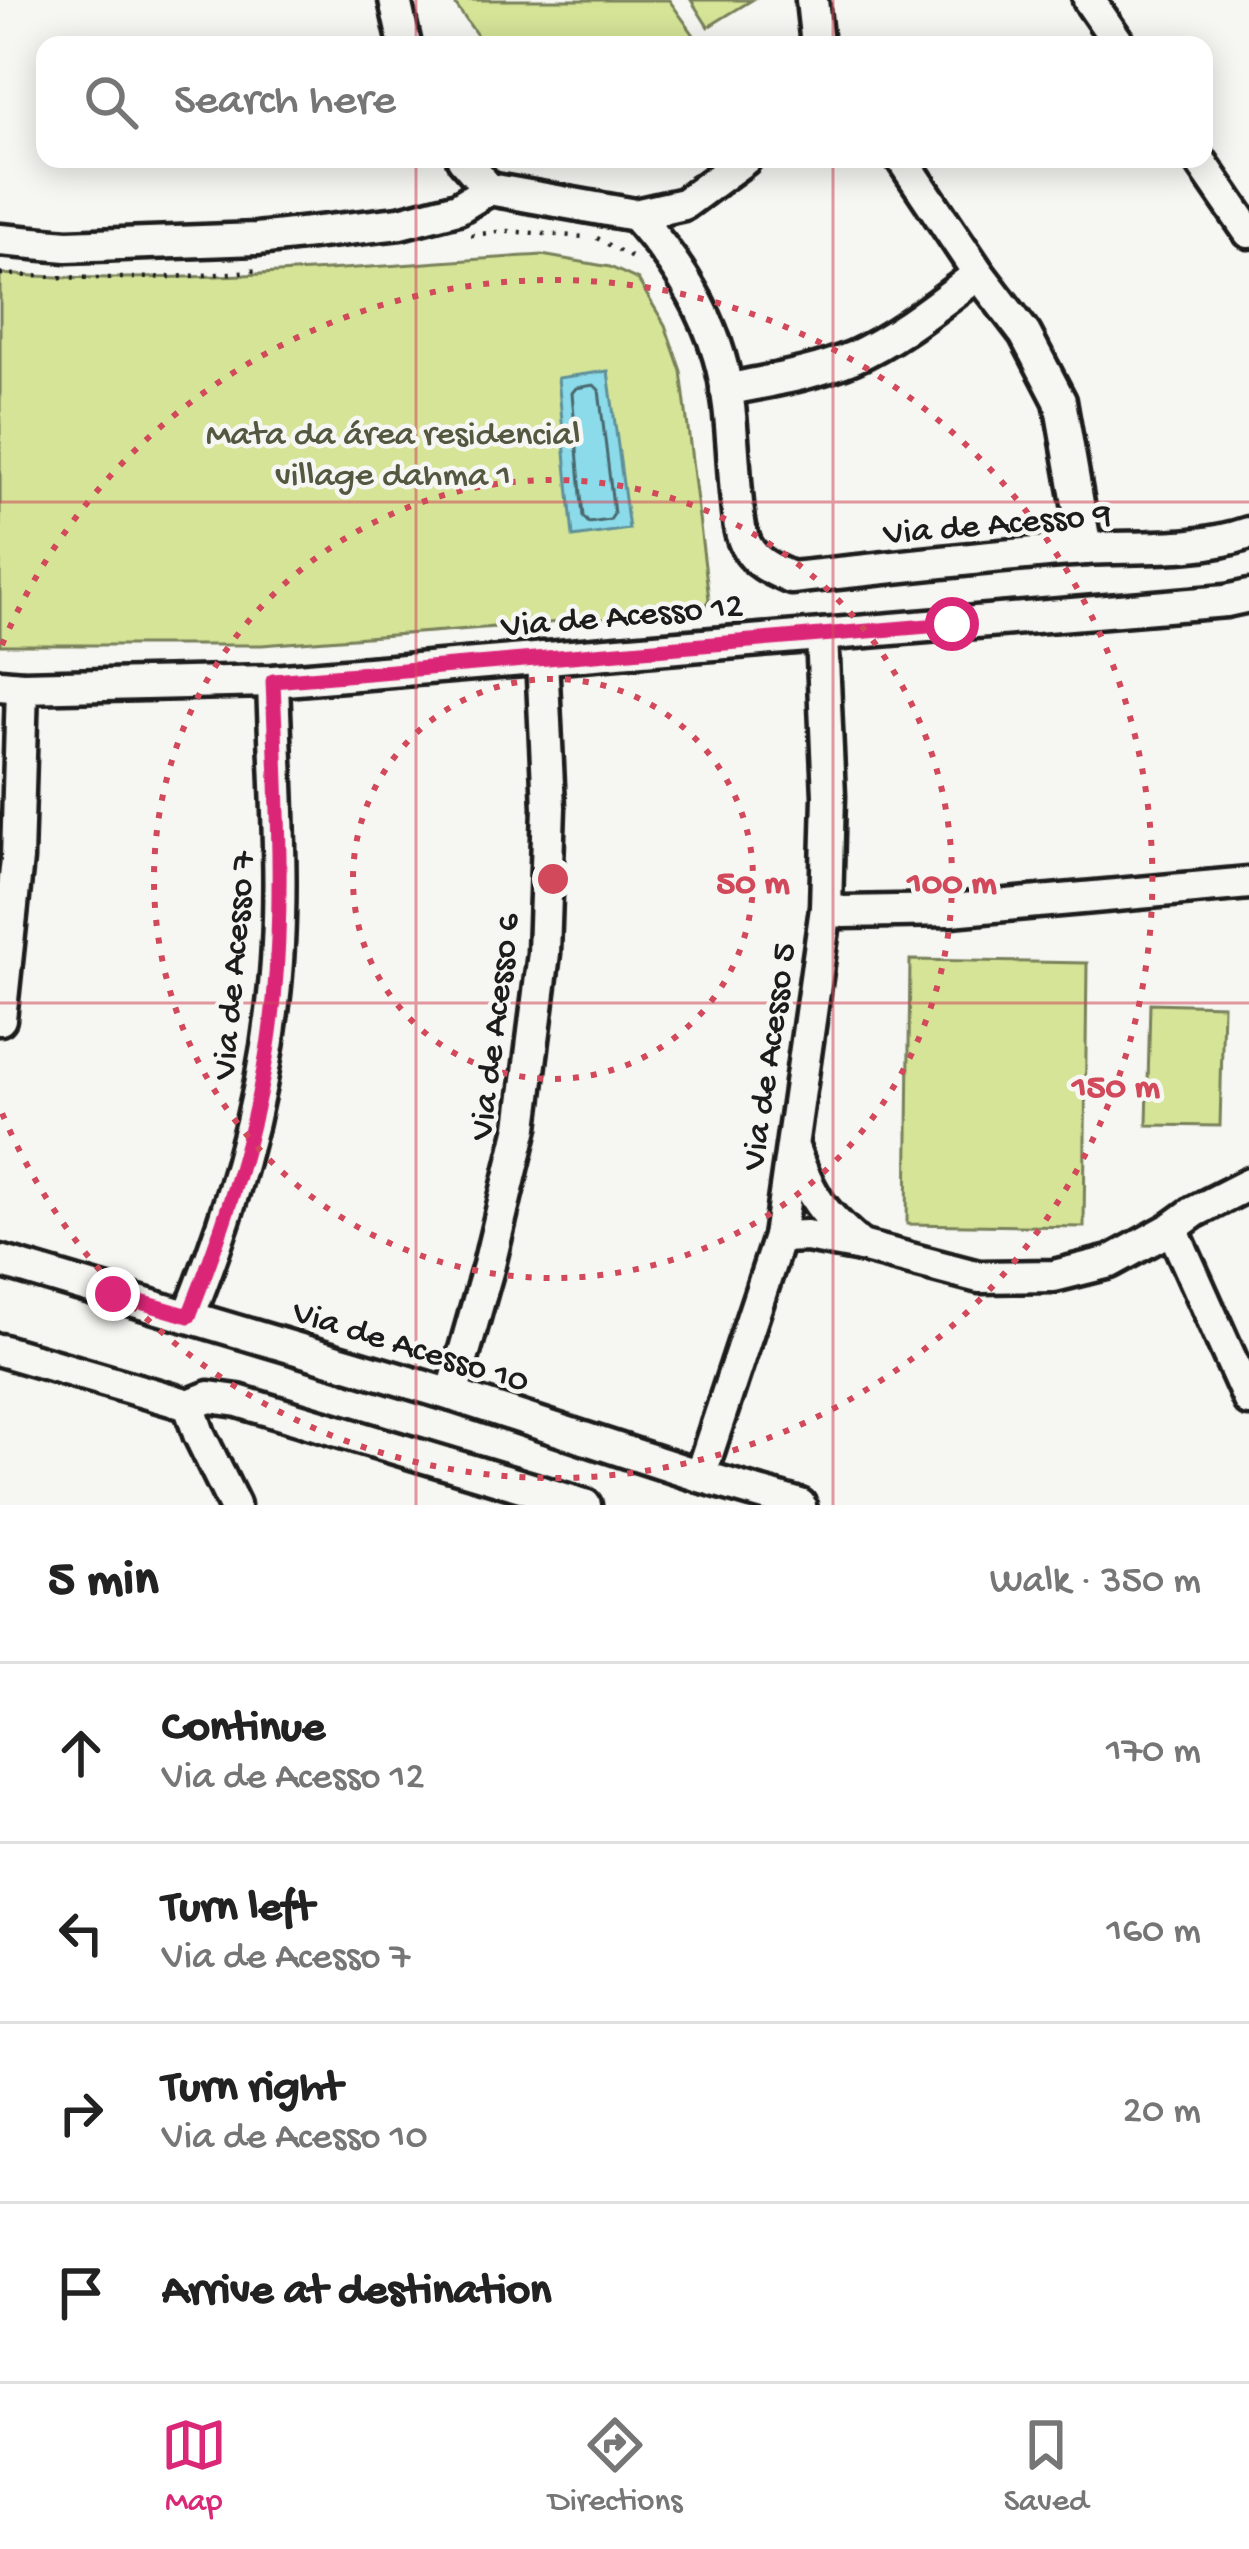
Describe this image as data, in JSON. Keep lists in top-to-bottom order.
{
  "streets": {
    "street": [
      "Via de Acesso 9",
      "Via de Acesso 12",
      "Via de Acesso 7",
      "Via de Acesso 6",
      "Via de Acesso 5",
      "Via de Acesso 10"
    ]
  },
  "crossings": [
    ["Via de Acesso 12", "Via de Acesso 7"],
    ["Via de Acesso 12", "Via de Acesso 6"],
    ["Via de Acesso 12", "Via de Acesso 5"],
    ["Via de Acesso 7", "Via de Acesso 10"],
    ["Via de Acesso 6", "Via de Acesso 10"],
    ["Via de Acesso 5", "Via de Acesso 10"]
  ],
  "parks": ["Mata da área residencial village dahma 1"],
  "page": {
    "search": "Search here",
    "heading": ["5 min", "Walk · 350 m"],
    "list": [
      ["Continue", "Via de Acesso 12", "170 m"],
      ["Turn left", "Via de Acesso 7", "160 m"],
      ["Turn right", "Via de Acesso 10", "20 m"],
      "Arrive at destination"
    ],
    "nav": ["Map", "Directions", "Saved"]
  },
  "rings": ["50 m", "100 m", "150 m"]
}
